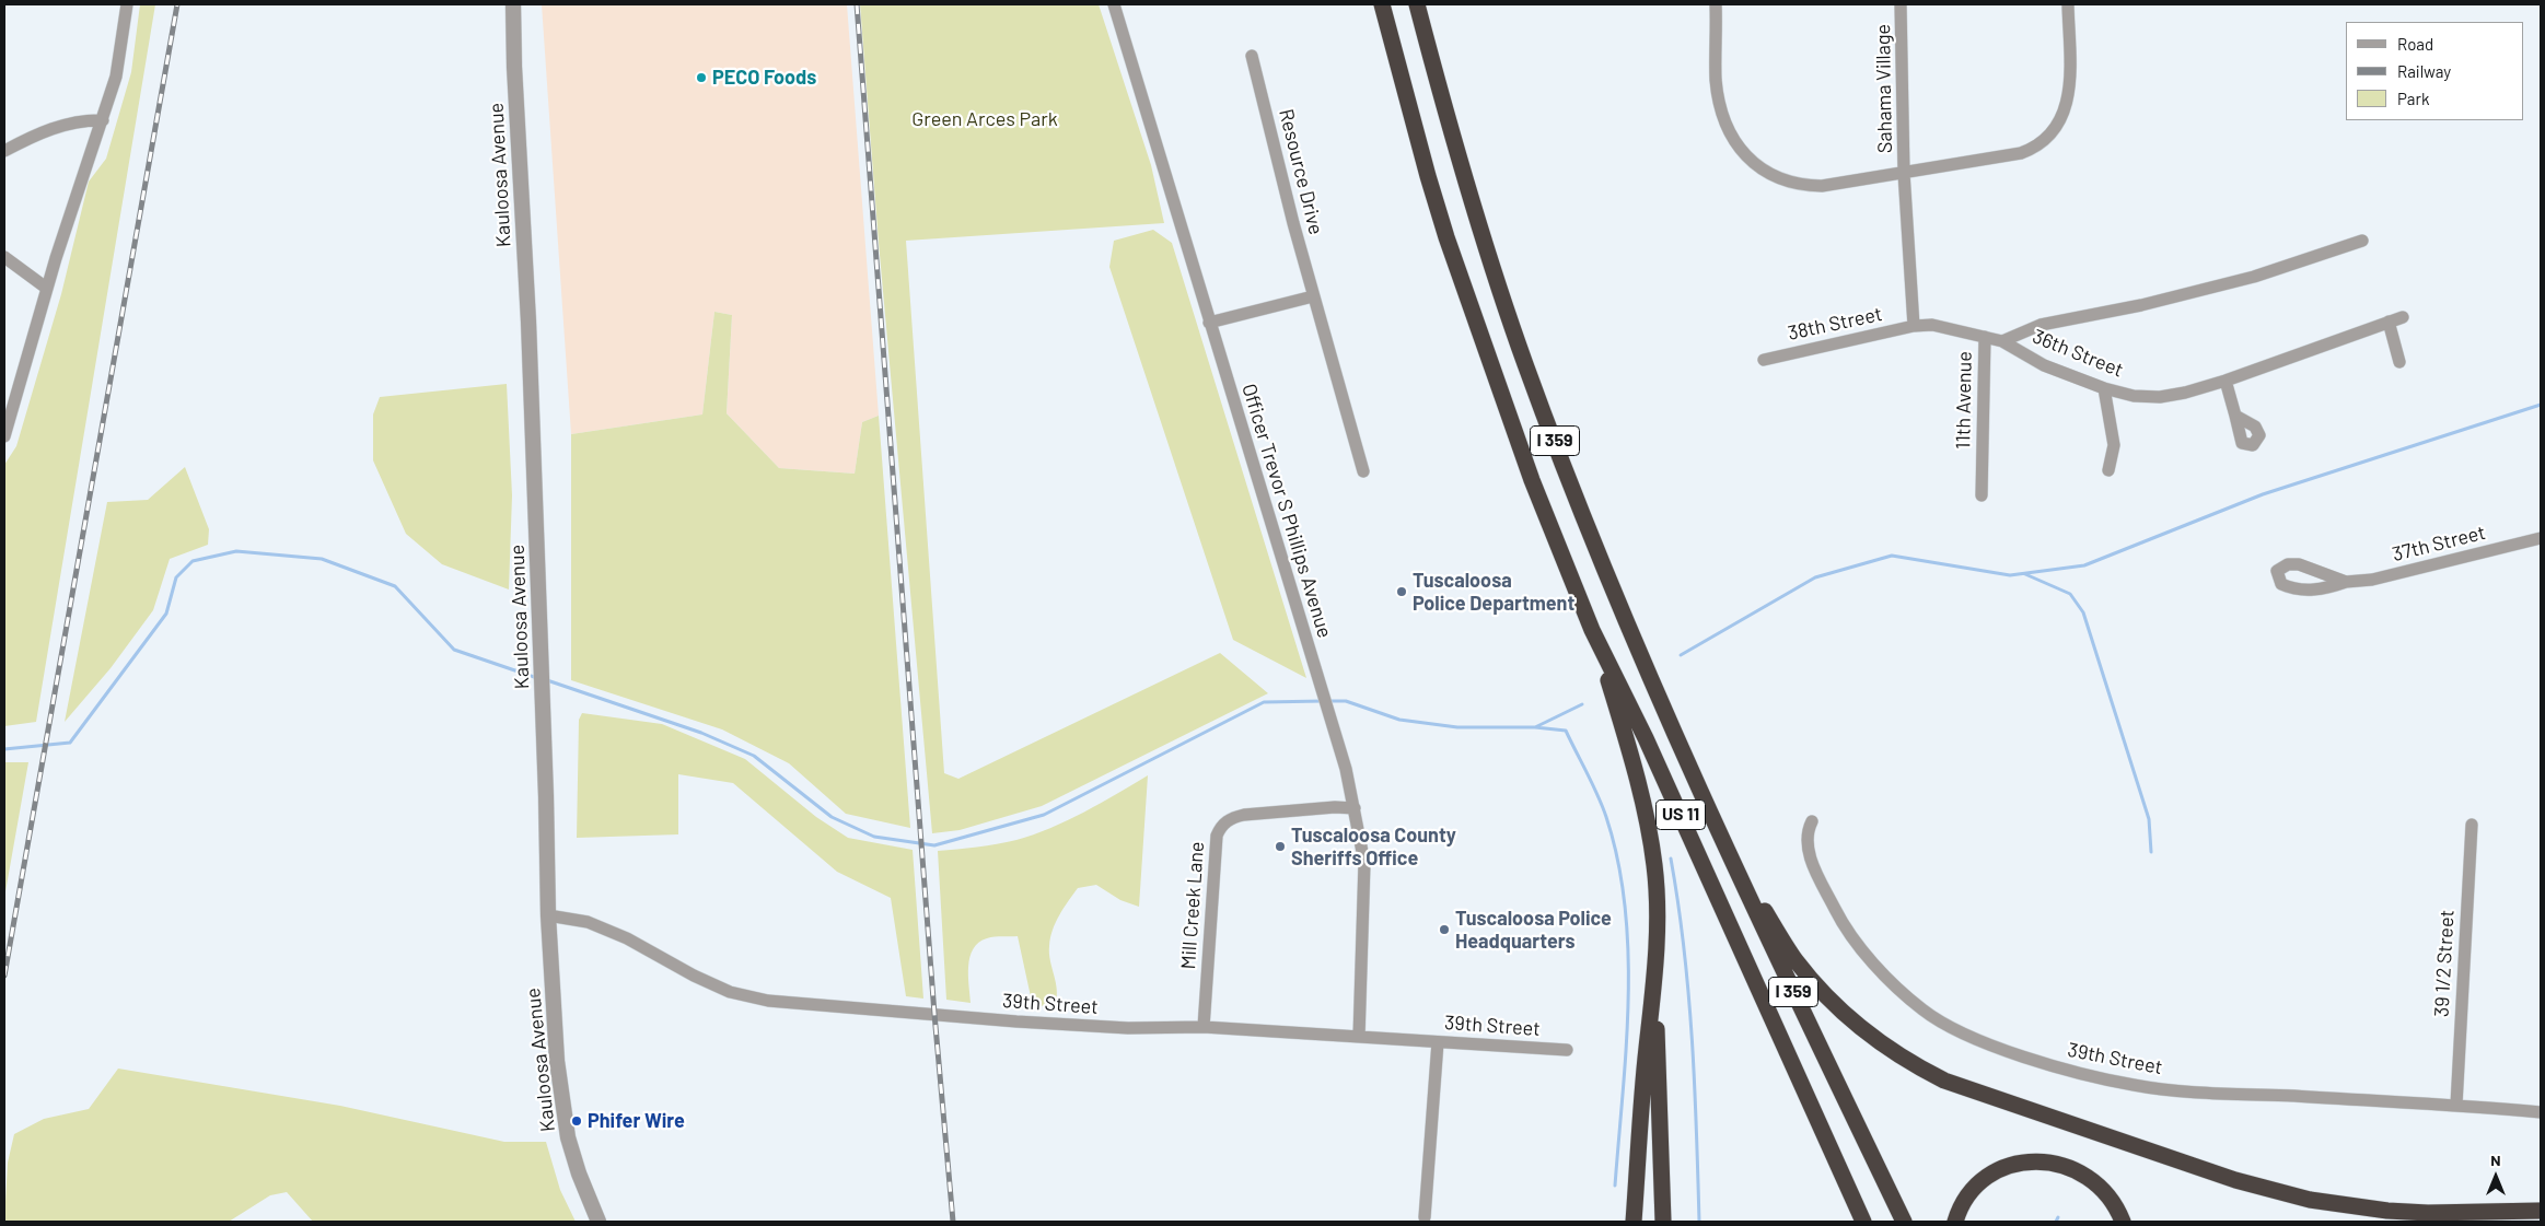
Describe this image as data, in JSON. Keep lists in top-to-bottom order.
{
  "streets": {
    "highway": ["I 359", "US 11"],
    "street": [
      "Sahama Village",
      "Resource Drive",
      "Kauloosa Avenue",
      "38th Street",
      "36th Street",
      "11th Avenue",
      "Officer Trevor S Phillips Avenue",
      "37th Street",
      "Mill Creek Lane",
      "39 1/2 Street",
      "39th Street"
    ]
  },
  "crossings": [
    ["Kauloosa Avenue", "39th Street"],
    ["38th Street", "11th Avenue"],
    ["I 359", "US 11"],
    ["Officer Trevor S Phillips Avenue", "Mill Creek Lane"],
    ["Officer Trevor S Phillips Avenue", "39th Street"],
    ["Mill Creek Lane", "39th Street"],
    ["39 1/2 Street", "39th Street"]
  ],
  "parks": ["Green Arces Park"],
  "places": [
    "PECO Foods",
    "Tuscaloosa Police Department",
    "Tuscaloosa County Sheriffs Office",
    "Tuscaloosa Police Headquarters",
    "Phifer Wire"
  ],
  "legend": ["Road", "Railway", "Park"],
  "north": "top"
}
